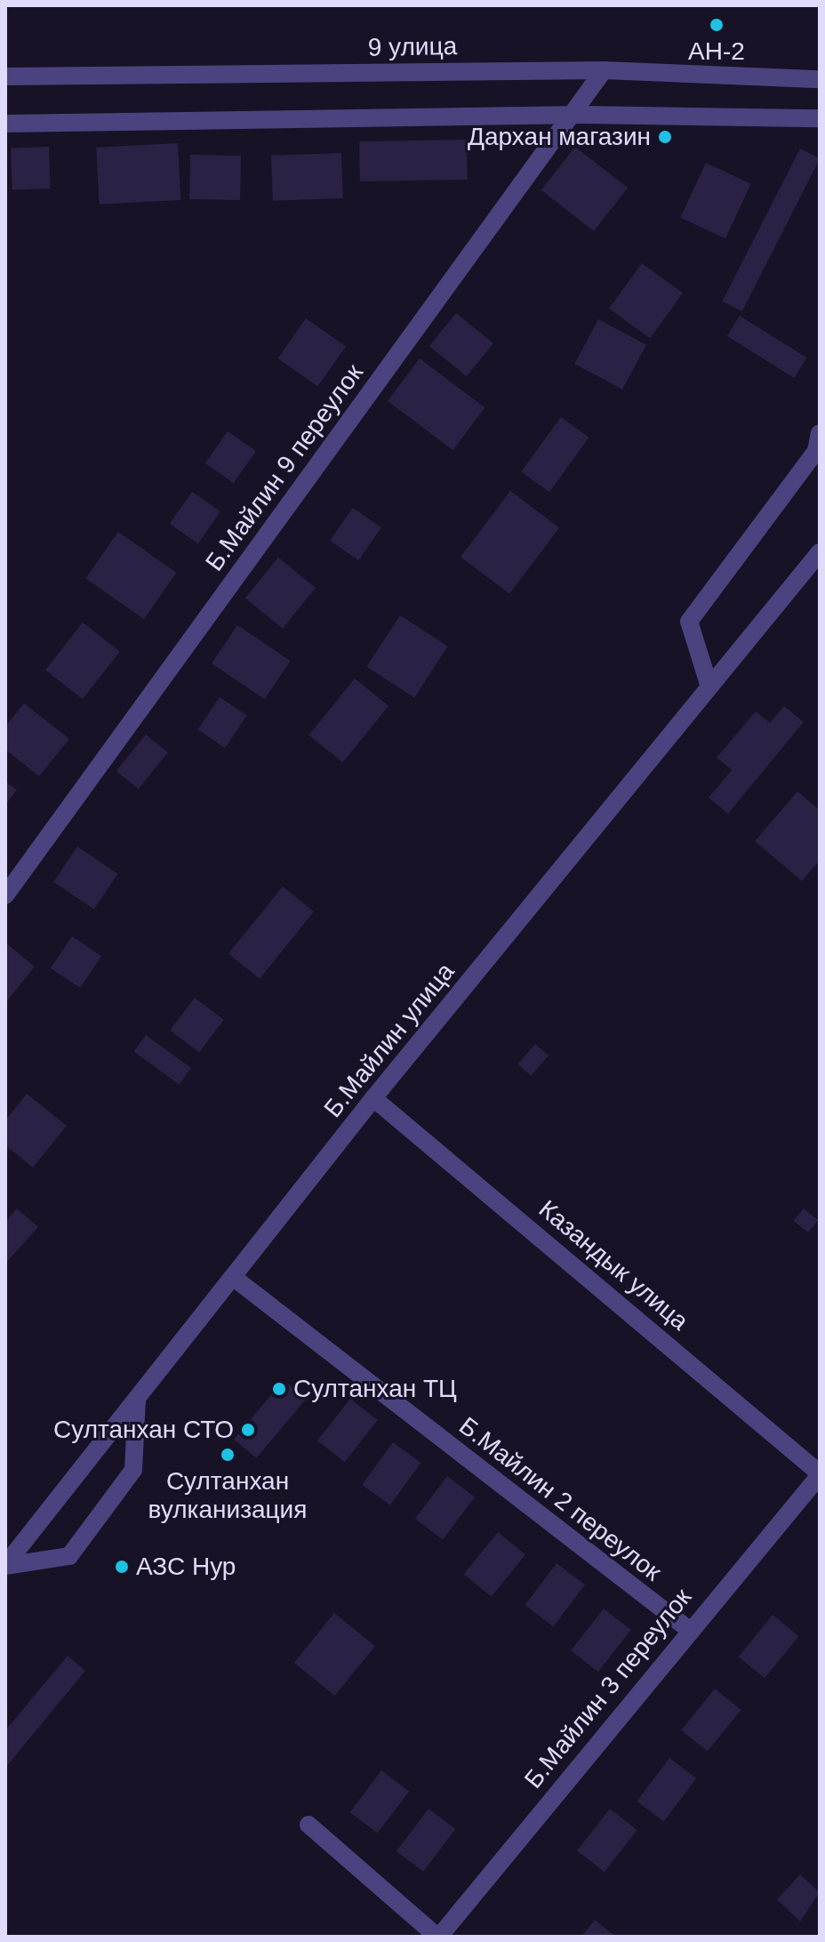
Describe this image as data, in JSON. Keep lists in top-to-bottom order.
{
  "streets": {
    "street": [
      "9 улица",
      "Б.Майлин 9 переулок",
      "Б.Майлин улица",
      "Казандык улица",
      "Б.Майлин 2 переулок",
      "Б.Майлин 3 переулок"
    ]
  },
  "crossings": [
    ["9 улица", "Б.Майлин 9 переулок"],
    ["Б.Майлин улица", "Казандык улица"],
    ["Б.Майлин улица", "Б.Майлин 2 переулок"],
    ["Казандык улица", "Б.Майлин 3 переулок"],
    ["Б.Майлин 2 переулок", "Б.Майлин 3 переулок"]
  ],
  "places": [
    "АН-2",
    "Дархан магазин",
    "Султанхан ТЦ",
    "Султанхан СТО",
    "Султанхан вулканизация",
    "АЗС Нур"
  ]
}
